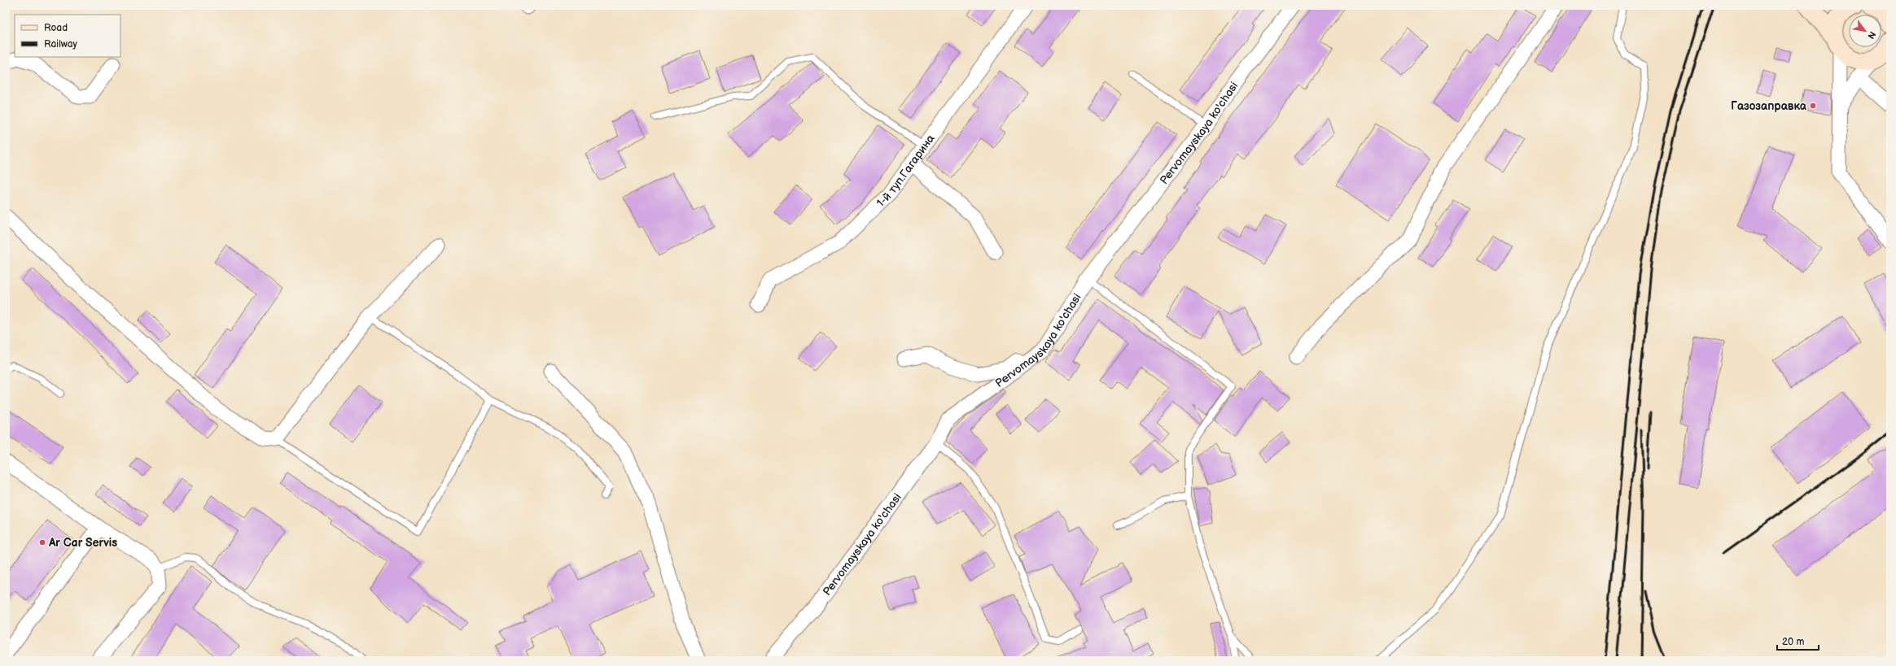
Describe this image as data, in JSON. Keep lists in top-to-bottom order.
{
  "streets": {
    "street": ["Pervomayskaya ko'chasi", "1-й туп.Гагарина"]
  },
  "places": ["Газозаправка", "Ar Car Servis"],
  "legend": ["Road", "Railway"],
  "scale_bar": "20 m",
  "north": "bottom right"
}
